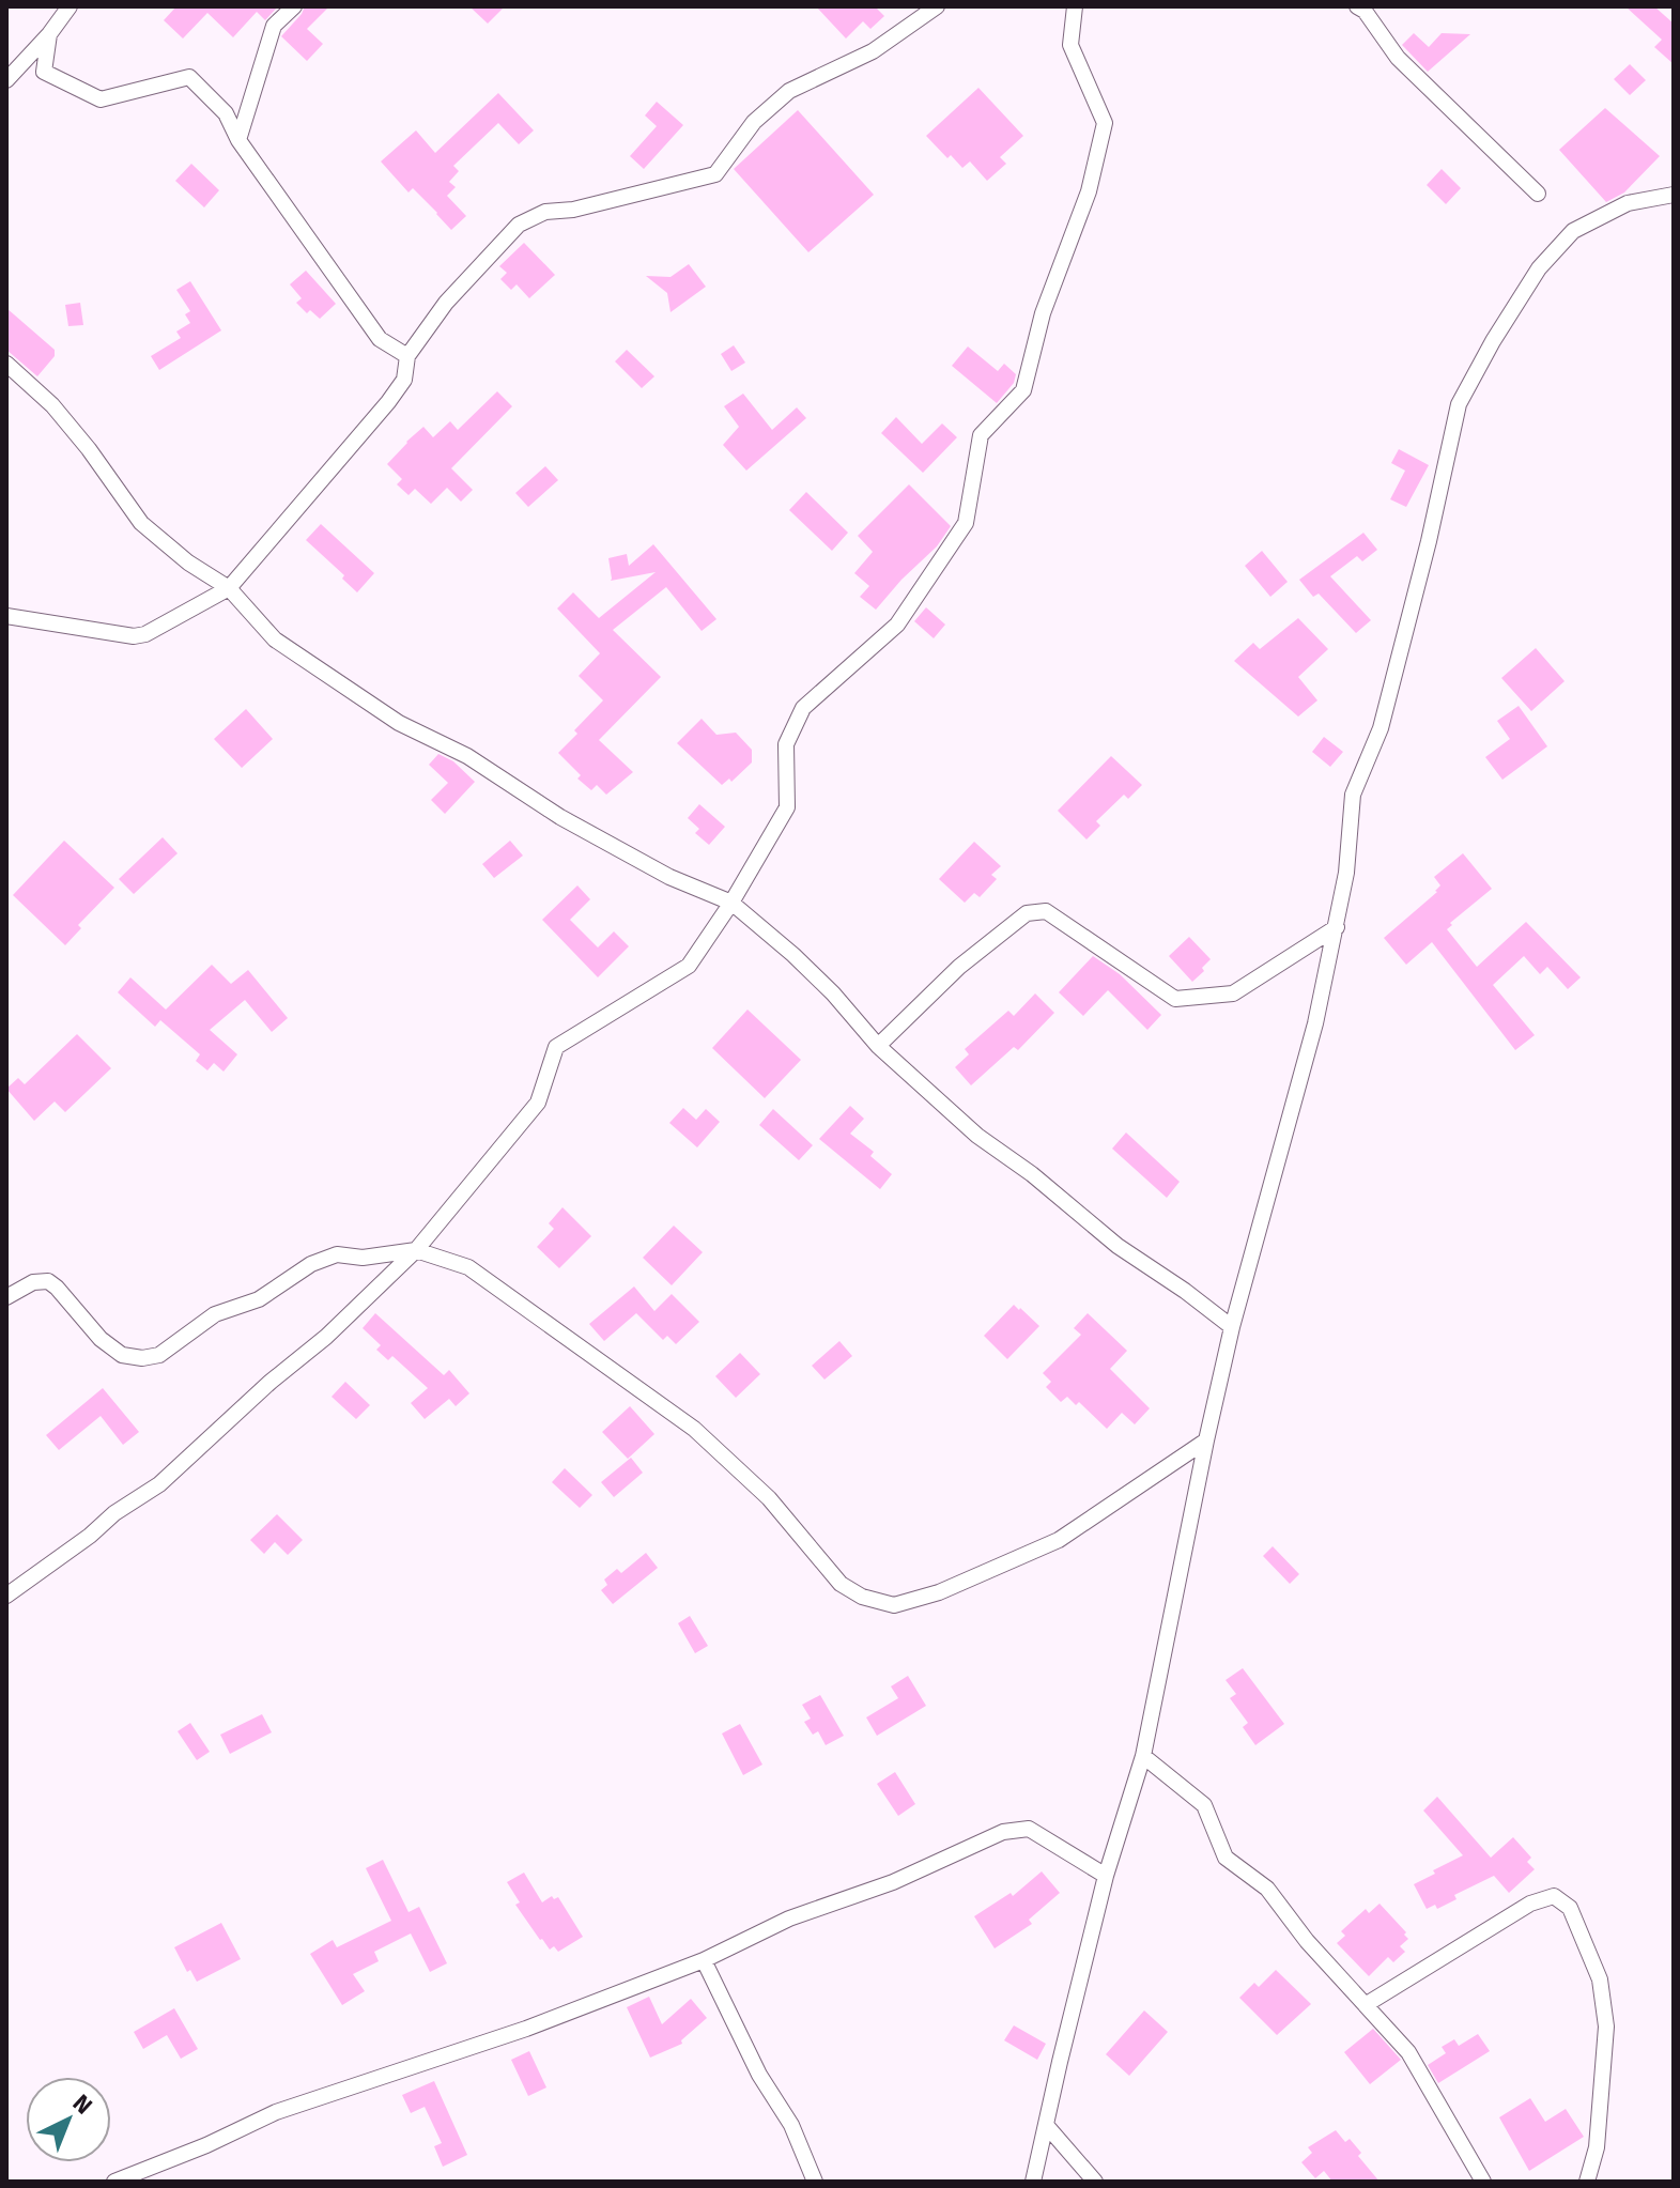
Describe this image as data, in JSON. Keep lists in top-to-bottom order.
{
  "north": "top right"
}
